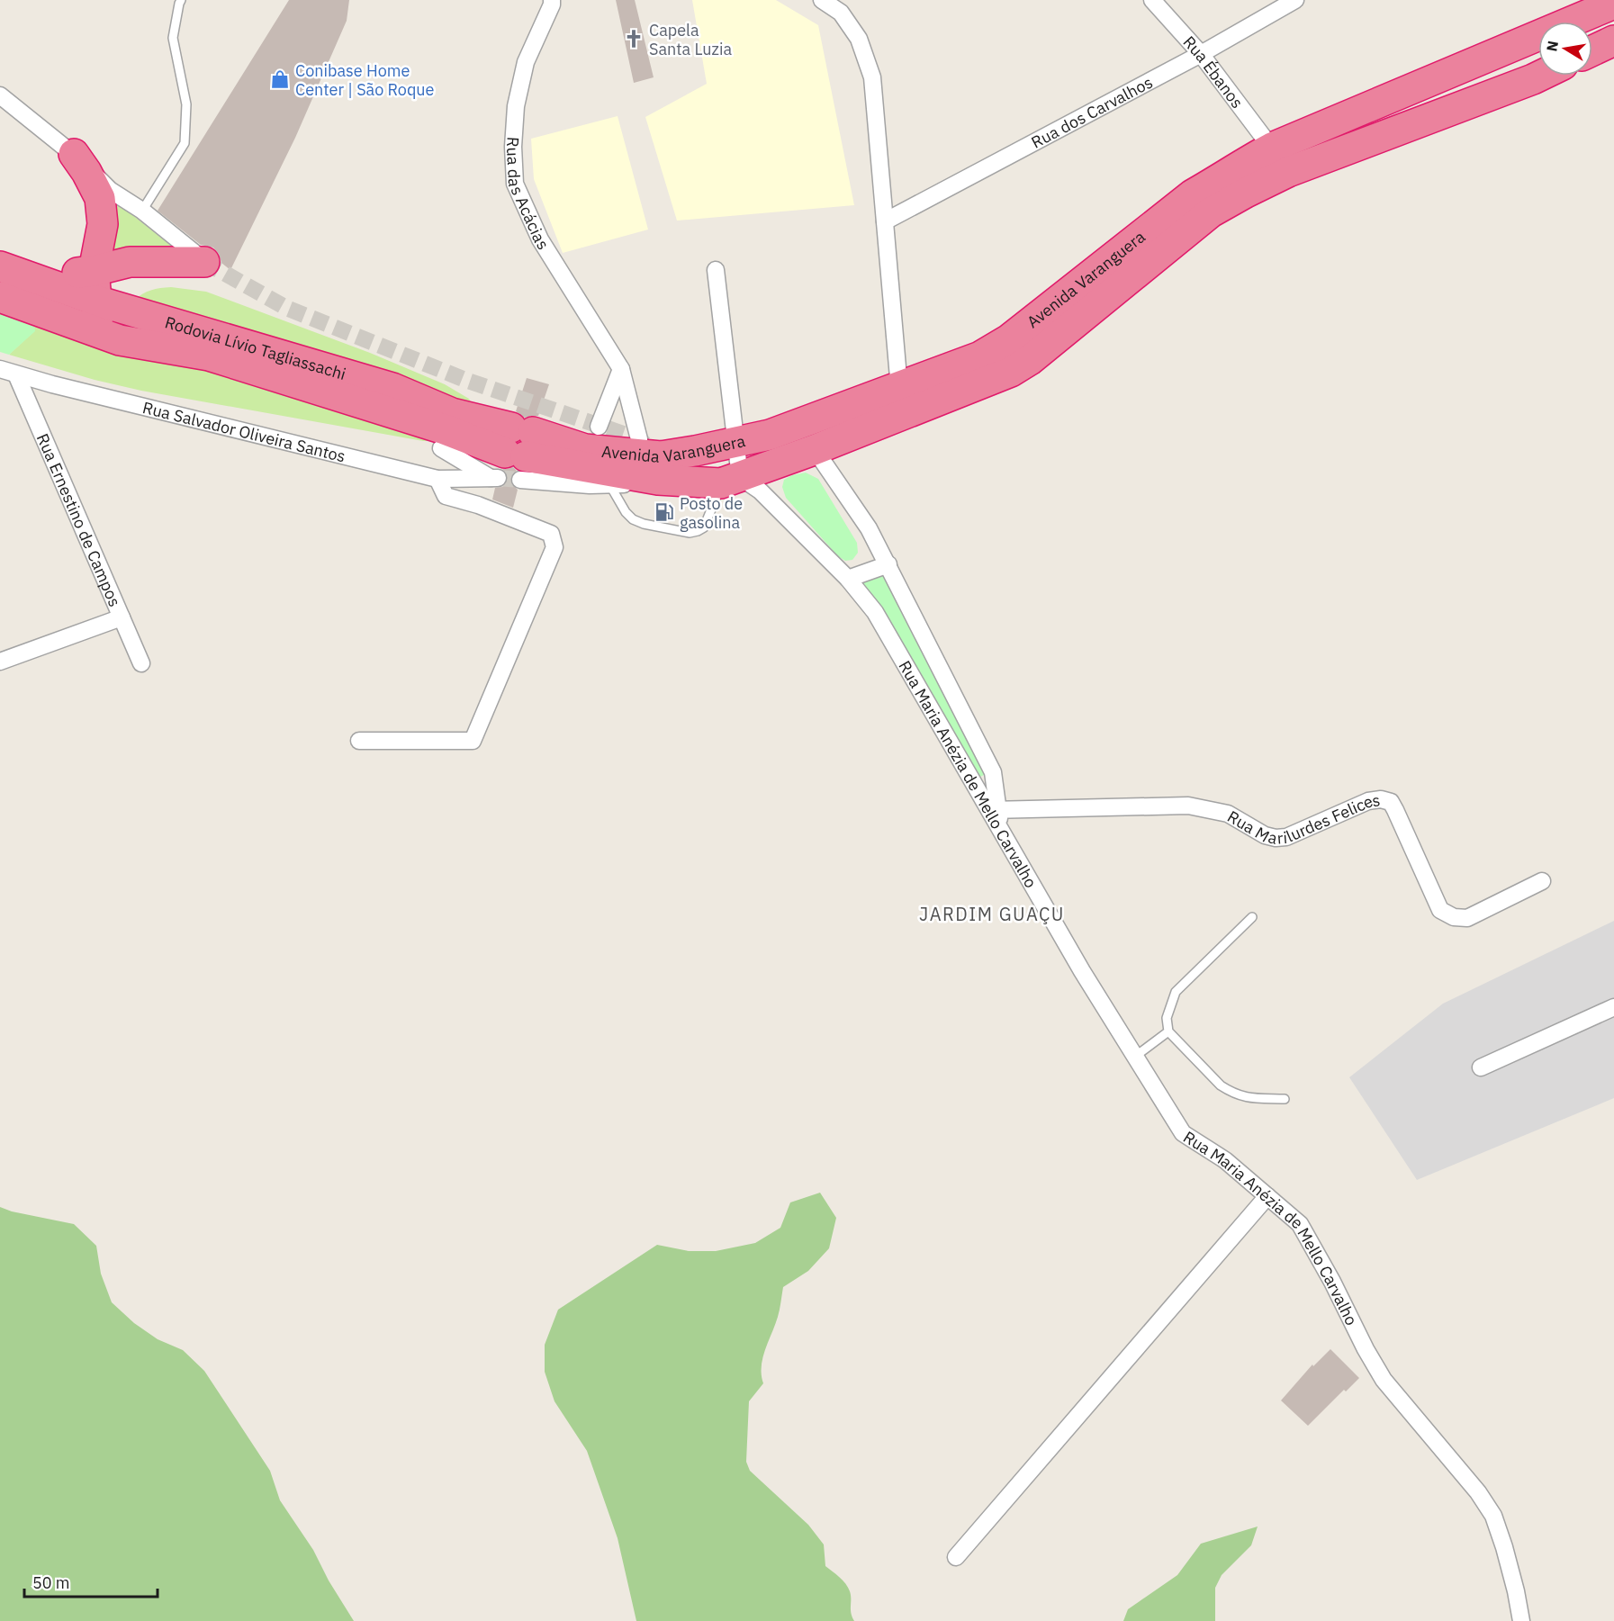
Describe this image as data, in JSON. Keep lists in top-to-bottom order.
{
  "streets": {
    "highway": ["Avenida Varanguera", "Rodovia Lívio Tagliassachi"],
    "street": [
      "Rua Ébanos",
      "Rua dos Carvalhos",
      "Rua das Acácias",
      "Rua Salvador Oliveira Santos",
      "Rua Ernestino de Campos",
      "Rua Maria Anézia de Mello Carvalho",
      "Rua Marilurdes Felices"
    ]
  },
  "crossings": [
    ["Rua Ébanos", "Rua dos Carvalhos"],
    ["Rua Ébanos", "Avenida Varanguera"],
    ["Avenida Varanguera", "Rodovia Lívio Tagliassachi"],
    ["Avenida Varanguera", "Rua Salvador Oliveira Santos"],
    ["Avenida Varanguera", "Rua Maria Anézia de Mello Carvalho"],
    ["Rodovia Lívio Tagliassachi", "Rua Salvador Oliveira Santos"],
    ["Rua Salvador Oliveira Santos", "Rua Ernestino de Campos"],
    ["Rua Maria Anézia de Mello Carvalho", "Rua Marilurdes Felices"]
  ],
  "districts": ["JARDIM GUAÇU"],
  "places": {
    "church": ["Capela Santa Luzia"],
    "shop": ["Conibase Home Center | São Roque"],
    "fuel station": ["Posto de gasolina"]
  },
  "scale_bar": "50 m",
  "north": "left"
}
